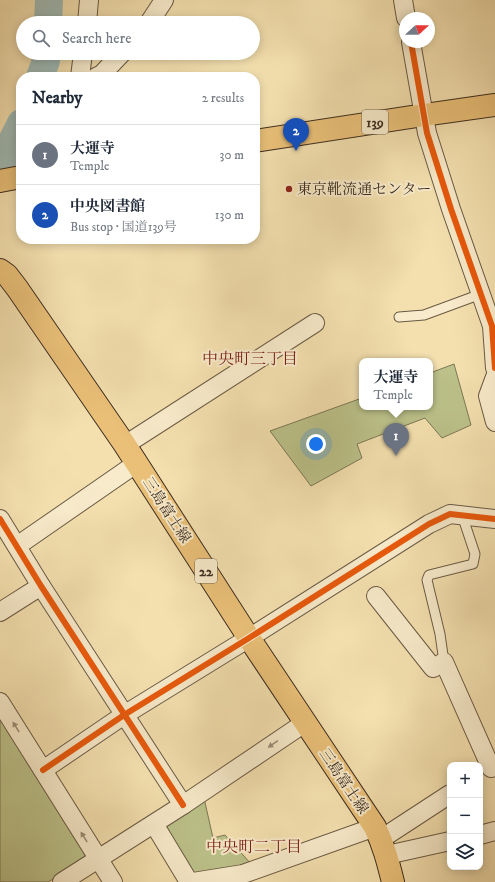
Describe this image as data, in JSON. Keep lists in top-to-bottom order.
{
  "streets": {
    "main road": ["139", "三島富士線", "22"]
  },
  "districts": ["中央町三丁目", "中央町二丁目"],
  "places": ["東京靴流通センター"],
  "north": "right",
  "page": {
    "search": "Search here",
    "heading": ["Nearby", "2 results"],
    "pins": ["2", "1"],
    "list": [
      {
        "mark": "1",
        "name": "大運寺",
        "note": "Temple",
        "value": "30 m"
      },
      {
        "mark": "2",
        "name": "中央図書館",
        "note": "Bus stop · 国道139号",
        "value": "130 m"
      }
    ],
    "popup": ["大運寺", "Temple"],
    "map_buttons": ["+", "−"]
  }
}
